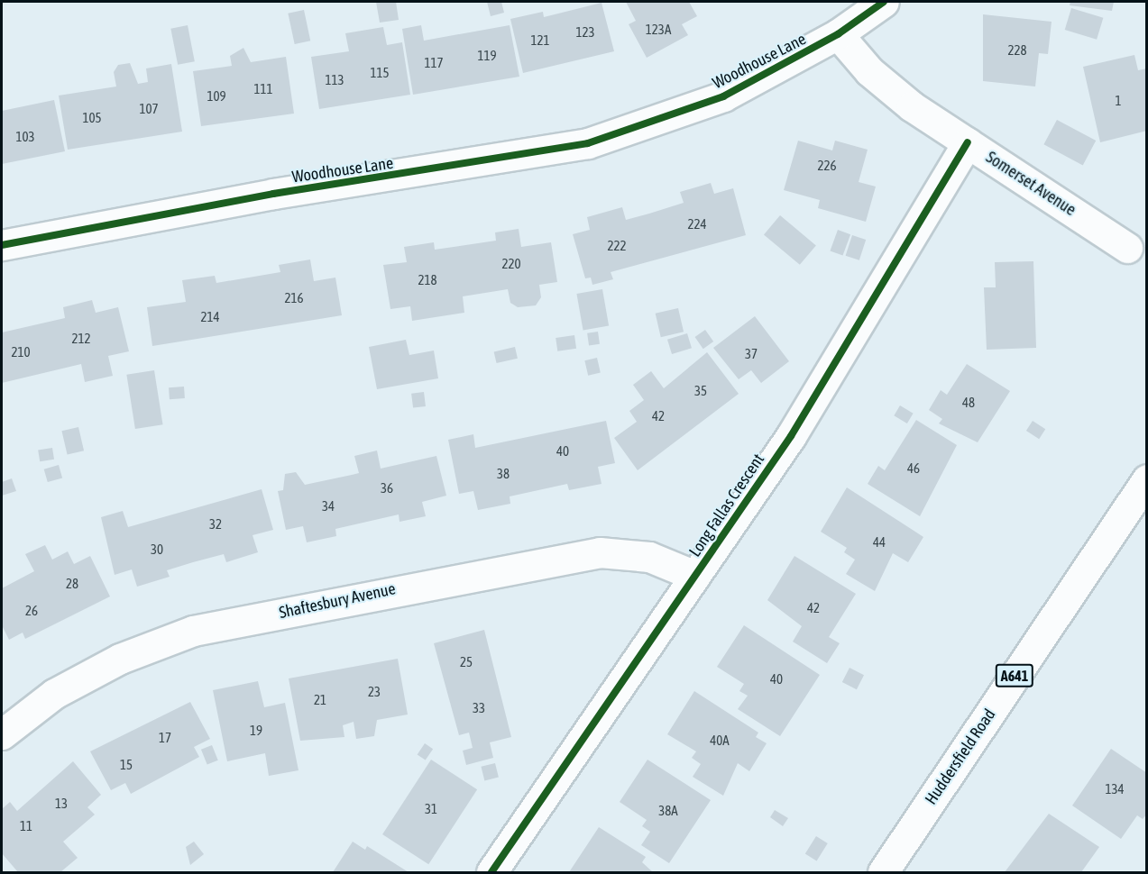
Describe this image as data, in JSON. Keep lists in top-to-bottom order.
{
  "streets": {
    "street": [
      "Woodhouse Lane",
      "Somerset Avenue",
      "Long Fallas Crescent",
      "Shaftesbury Avenue",
      "A641",
      "Huddersfield Road"
    ]
  },
  "crossings": [
    ["Woodhouse Lane", "Somerset Avenue"],
    ["Somerset Avenue", "Long Fallas Crescent"],
    ["Long Fallas Crescent", "Shaftesbury Avenue"]
  ],
  "house_numbers": [
    "123A",
    "123",
    "121",
    "228",
    "119",
    "117",
    "115",
    "113",
    "111",
    "109",
    "1",
    "107",
    "105",
    "103",
    "226",
    "224",
    "222",
    "220",
    "218",
    "216",
    "214",
    "212",
    "210",
    "37",
    "35",
    "48",
    "42",
    "40",
    "46",
    "38",
    "36",
    "34",
    "32",
    "44",
    "30",
    "28",
    "42",
    "26",
    "25",
    "40",
    "23",
    "21",
    "33",
    "19",
    "17",
    "40A",
    "15",
    "134",
    "13",
    "31",
    "38A",
    "11"
  ]
}
